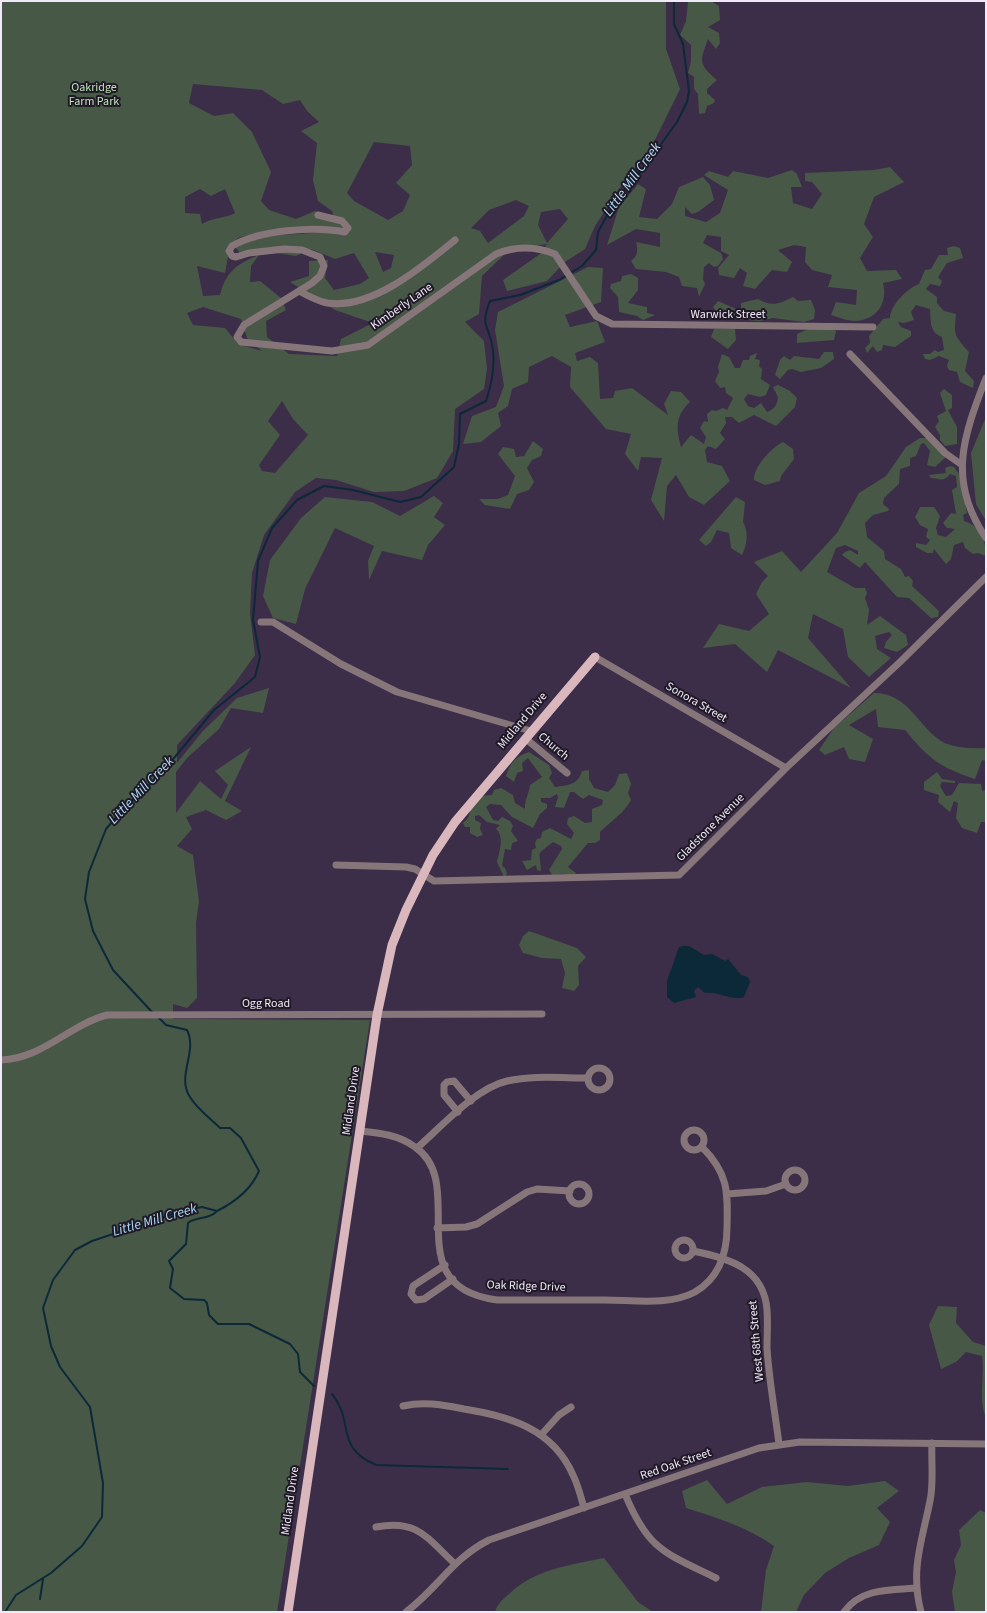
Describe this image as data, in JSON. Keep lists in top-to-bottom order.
{
  "streets": {
    "main road": ["Midland Drive"],
    "street": [
      "Kimberly Lane",
      "Warwick Street",
      "Sonora Street",
      "Church",
      "Gladstone Avenue",
      "Ogg Road",
      "Oak Ridge Drive",
      "West 68th Street",
      "Red Oak Street"
    ]
  },
  "crossings": [
    ["Kimberly Lane", "Warwick Street"],
    ["Sonora Street", "Midland Drive"],
    ["Sonora Street", "Gladstone Avenue"],
    ["Midland Drive", "Church"],
    ["Midland Drive", "Gladstone Avenue"],
    ["Midland Drive", "Ogg Road"],
    ["Midland Drive", "Oak Ridge Drive"],
    ["Oak Ridge Drive", "West 68th Street"],
    ["West 68th Street", "Red Oak Street"]
  ],
  "water": ["Little Mill Creek"],
  "parks": ["Oakridge Farm Park"]
}
